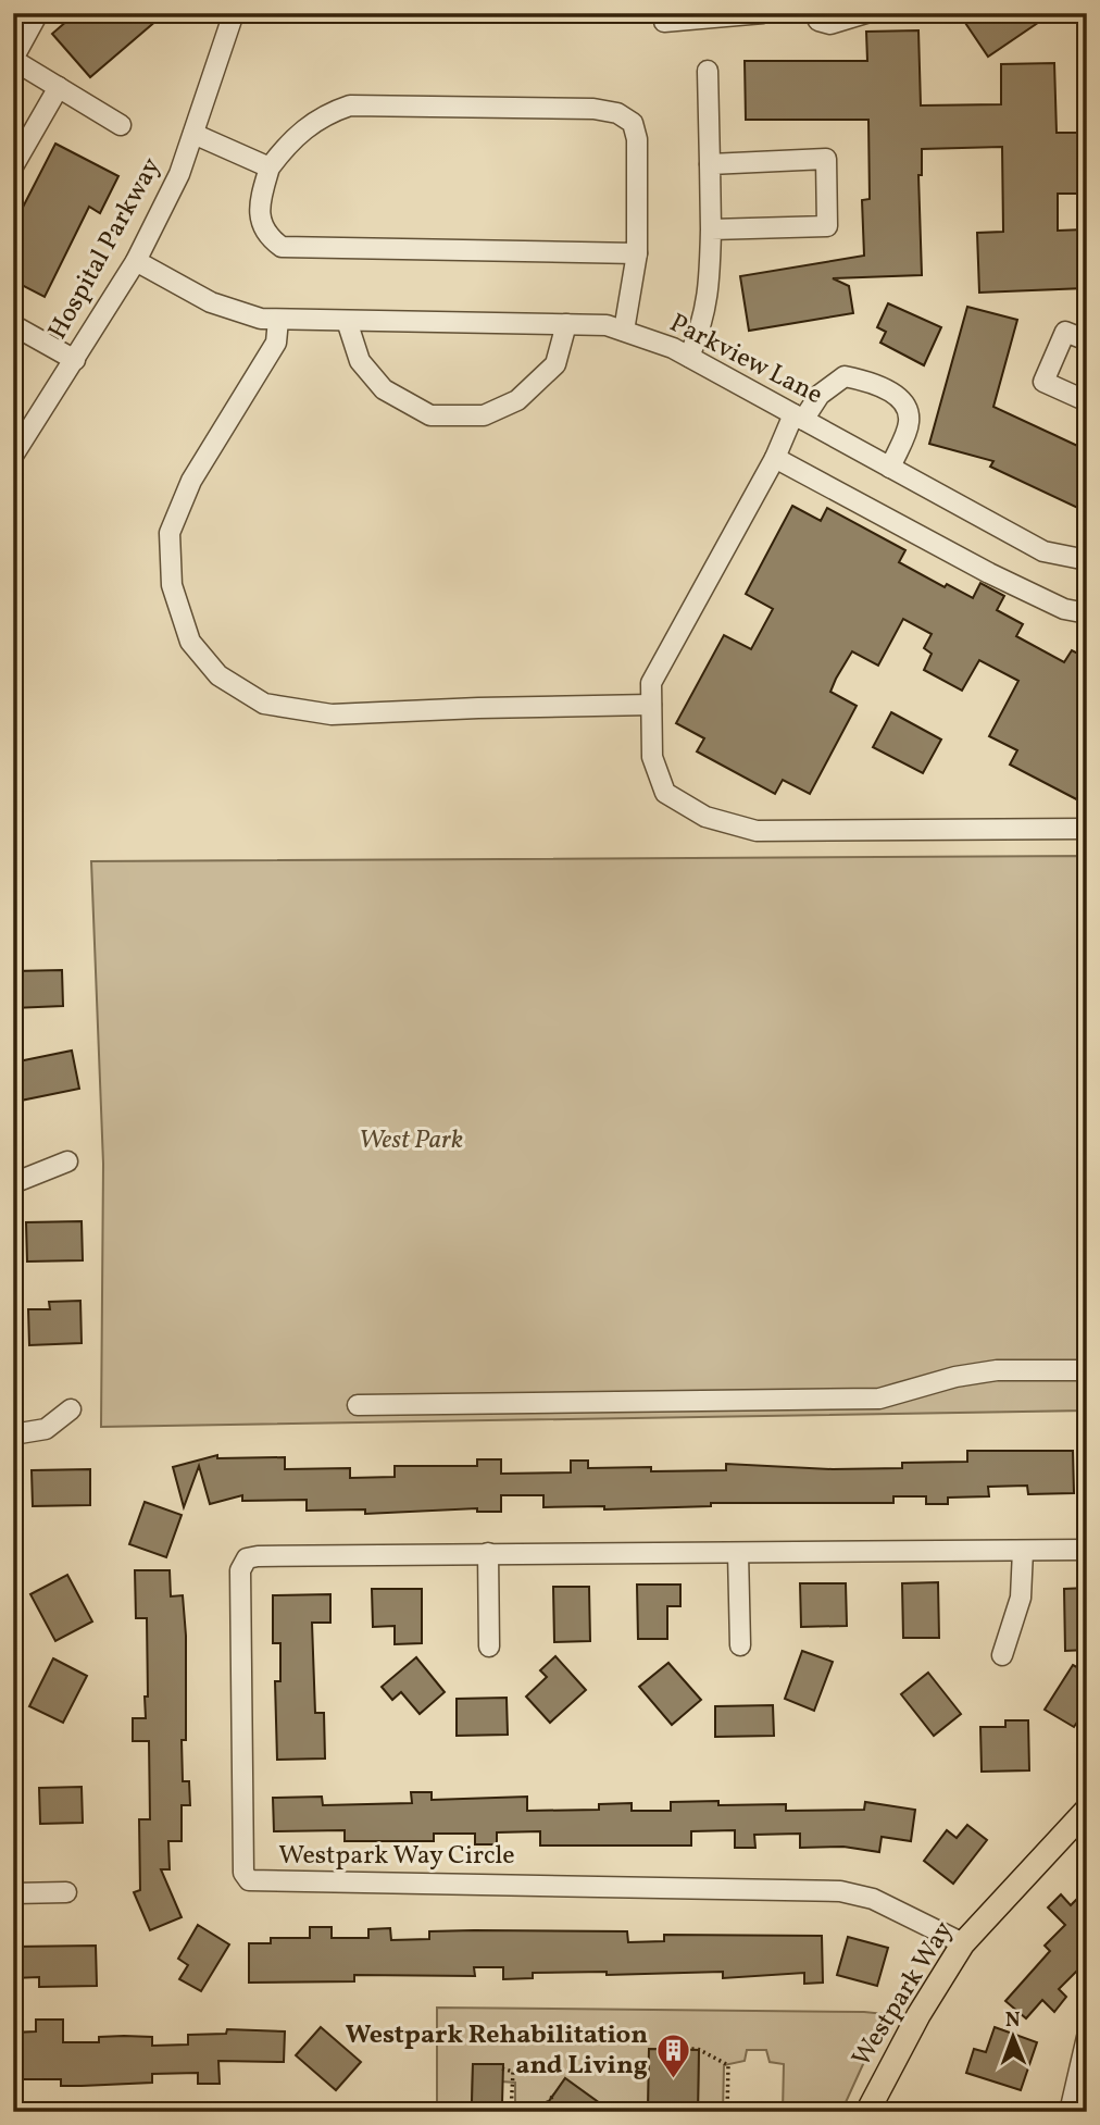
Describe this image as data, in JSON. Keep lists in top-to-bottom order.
{
  "streets": {
    "main road": ["Westpark Way"],
    "street": ["Hospital Parkway", "Parkview Lane", "Westpark Way Circle"]
  },
  "crossings": [
    ["Hospital Parkway", "Parkview Lane"],
    ["Westpark Way Circle", "Westpark Way"]
  ],
  "parks": ["West Park"],
  "places": {
    "building": ["Westpark Rehabilitation and Living"]
  },
  "north": "top"
}
